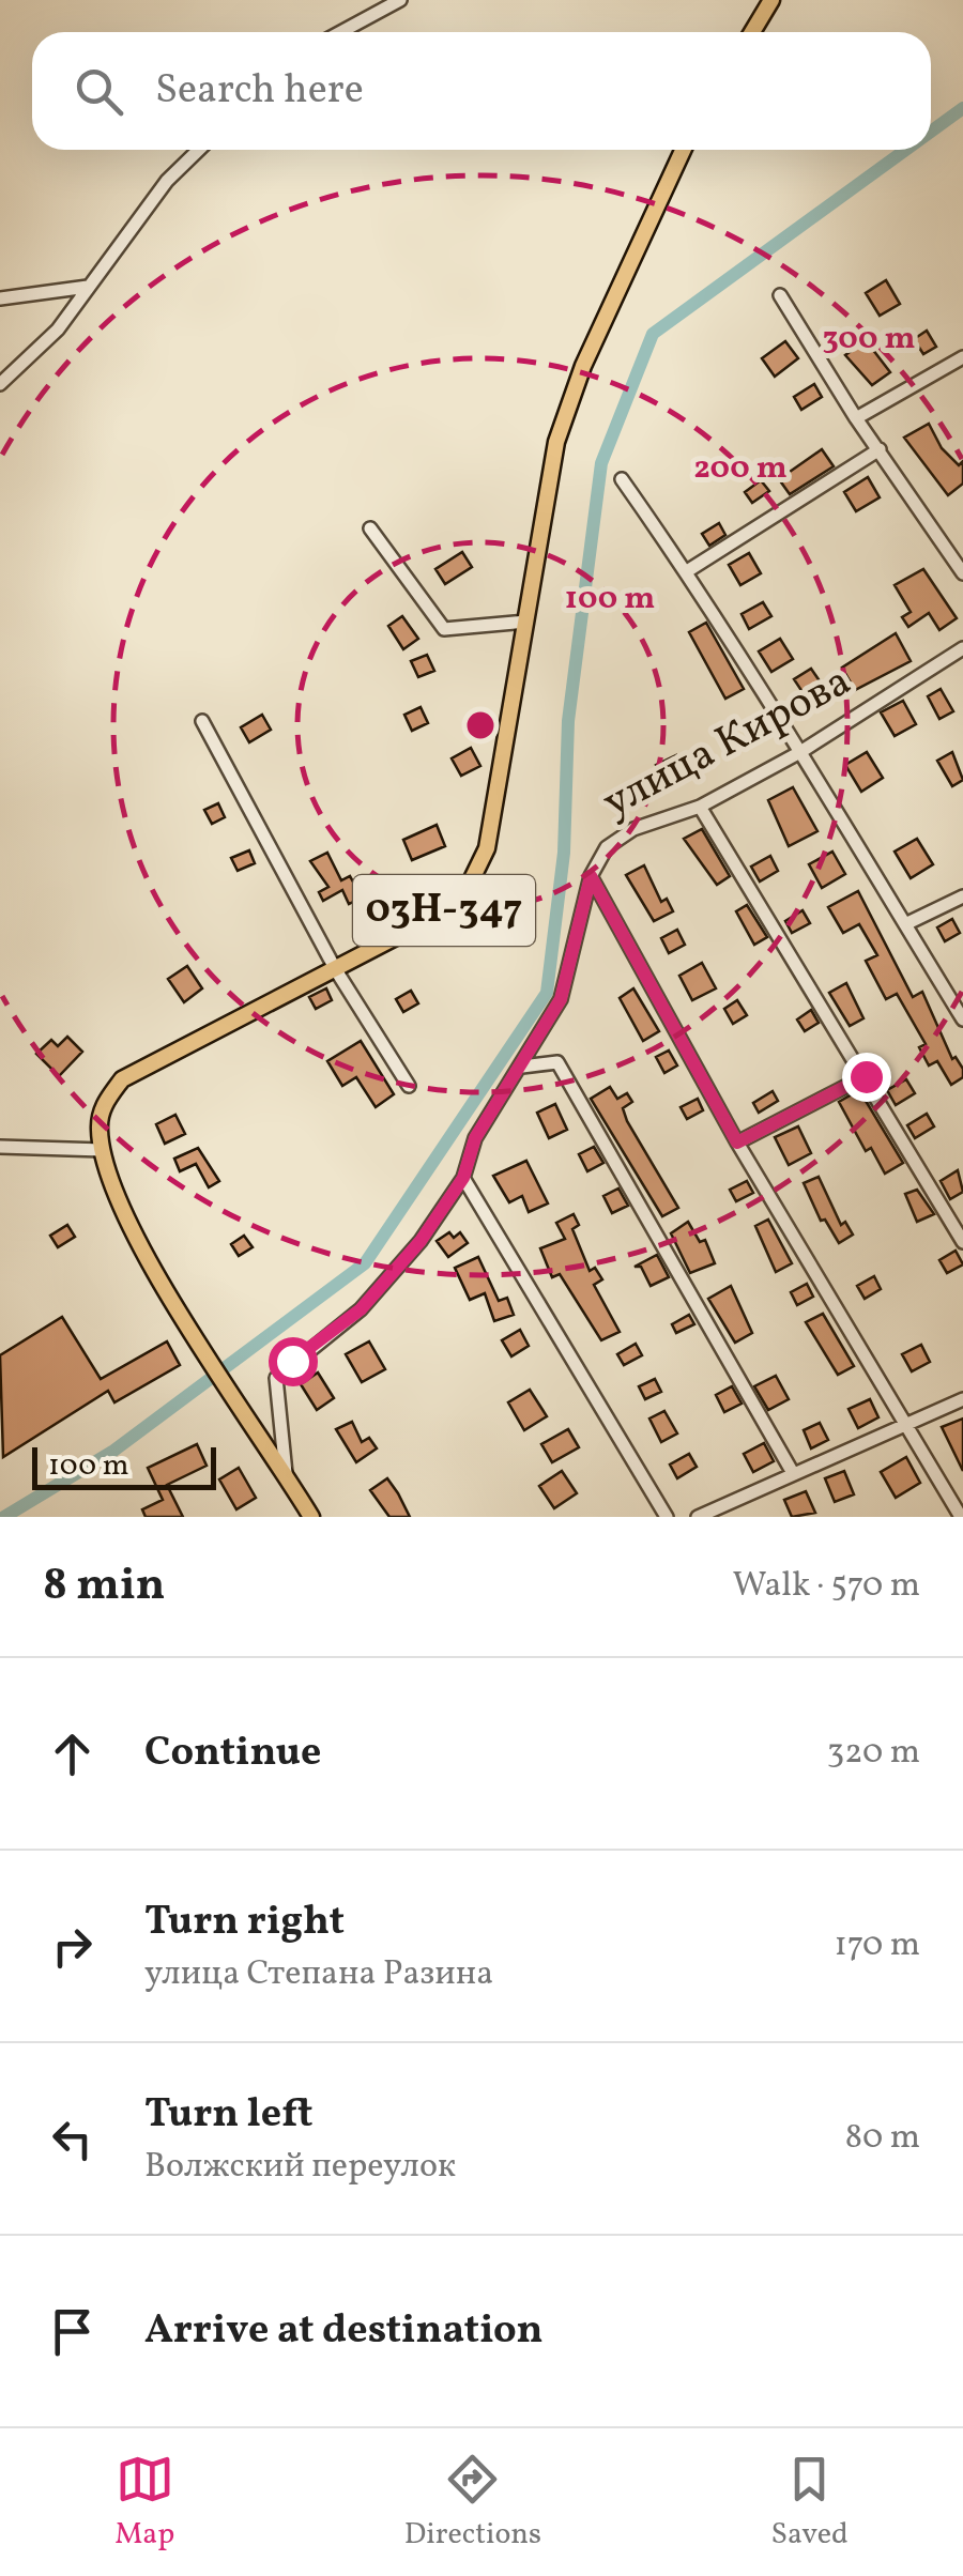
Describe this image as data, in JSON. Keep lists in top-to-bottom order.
{
  "streets": {
    "main road": ["03Н-347"],
    "street": ["улица Кирова"]
  },
  "scale_bar": "100 m",
  "page": {
    "search": "Search here",
    "scale": "100 m",
    "heading": ["8 min", "Walk · 570 m"],
    "list": [
      ["Continue", "320 m"],
      ["Turn right", "улица Степана Разина", "170 m"],
      ["Turn left", "Волжский переулок", "80 m"],
      "Arrive at destination"
    ],
    "nav": ["Map", "Directions", "Saved"]
  },
  "rings": ["300 m", "200 m", "100 m"]
}
